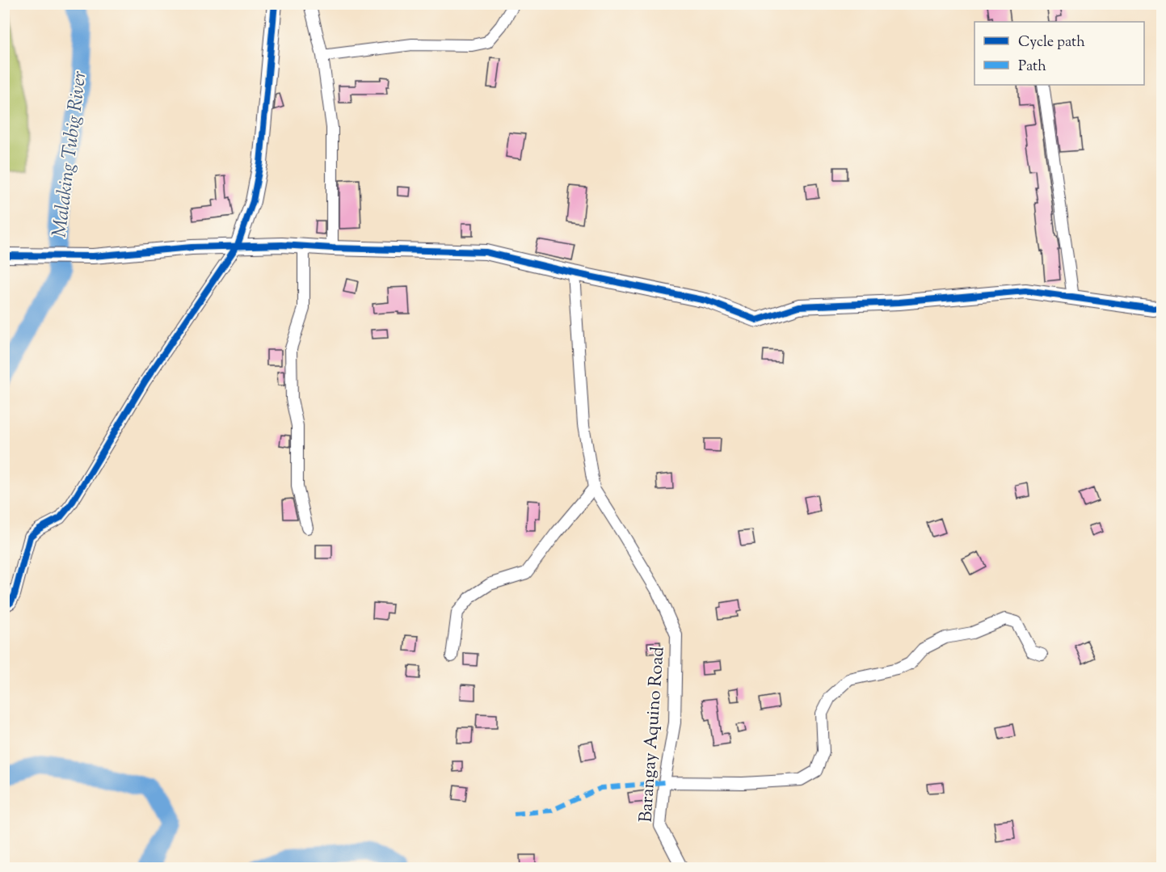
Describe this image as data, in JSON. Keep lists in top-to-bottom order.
{
  "streets": {
    "street": ["Barangay Aquino Road"]
  },
  "water": ["Malaking Tubig River"],
  "legend": ["Cycle path", "Path"]
}
